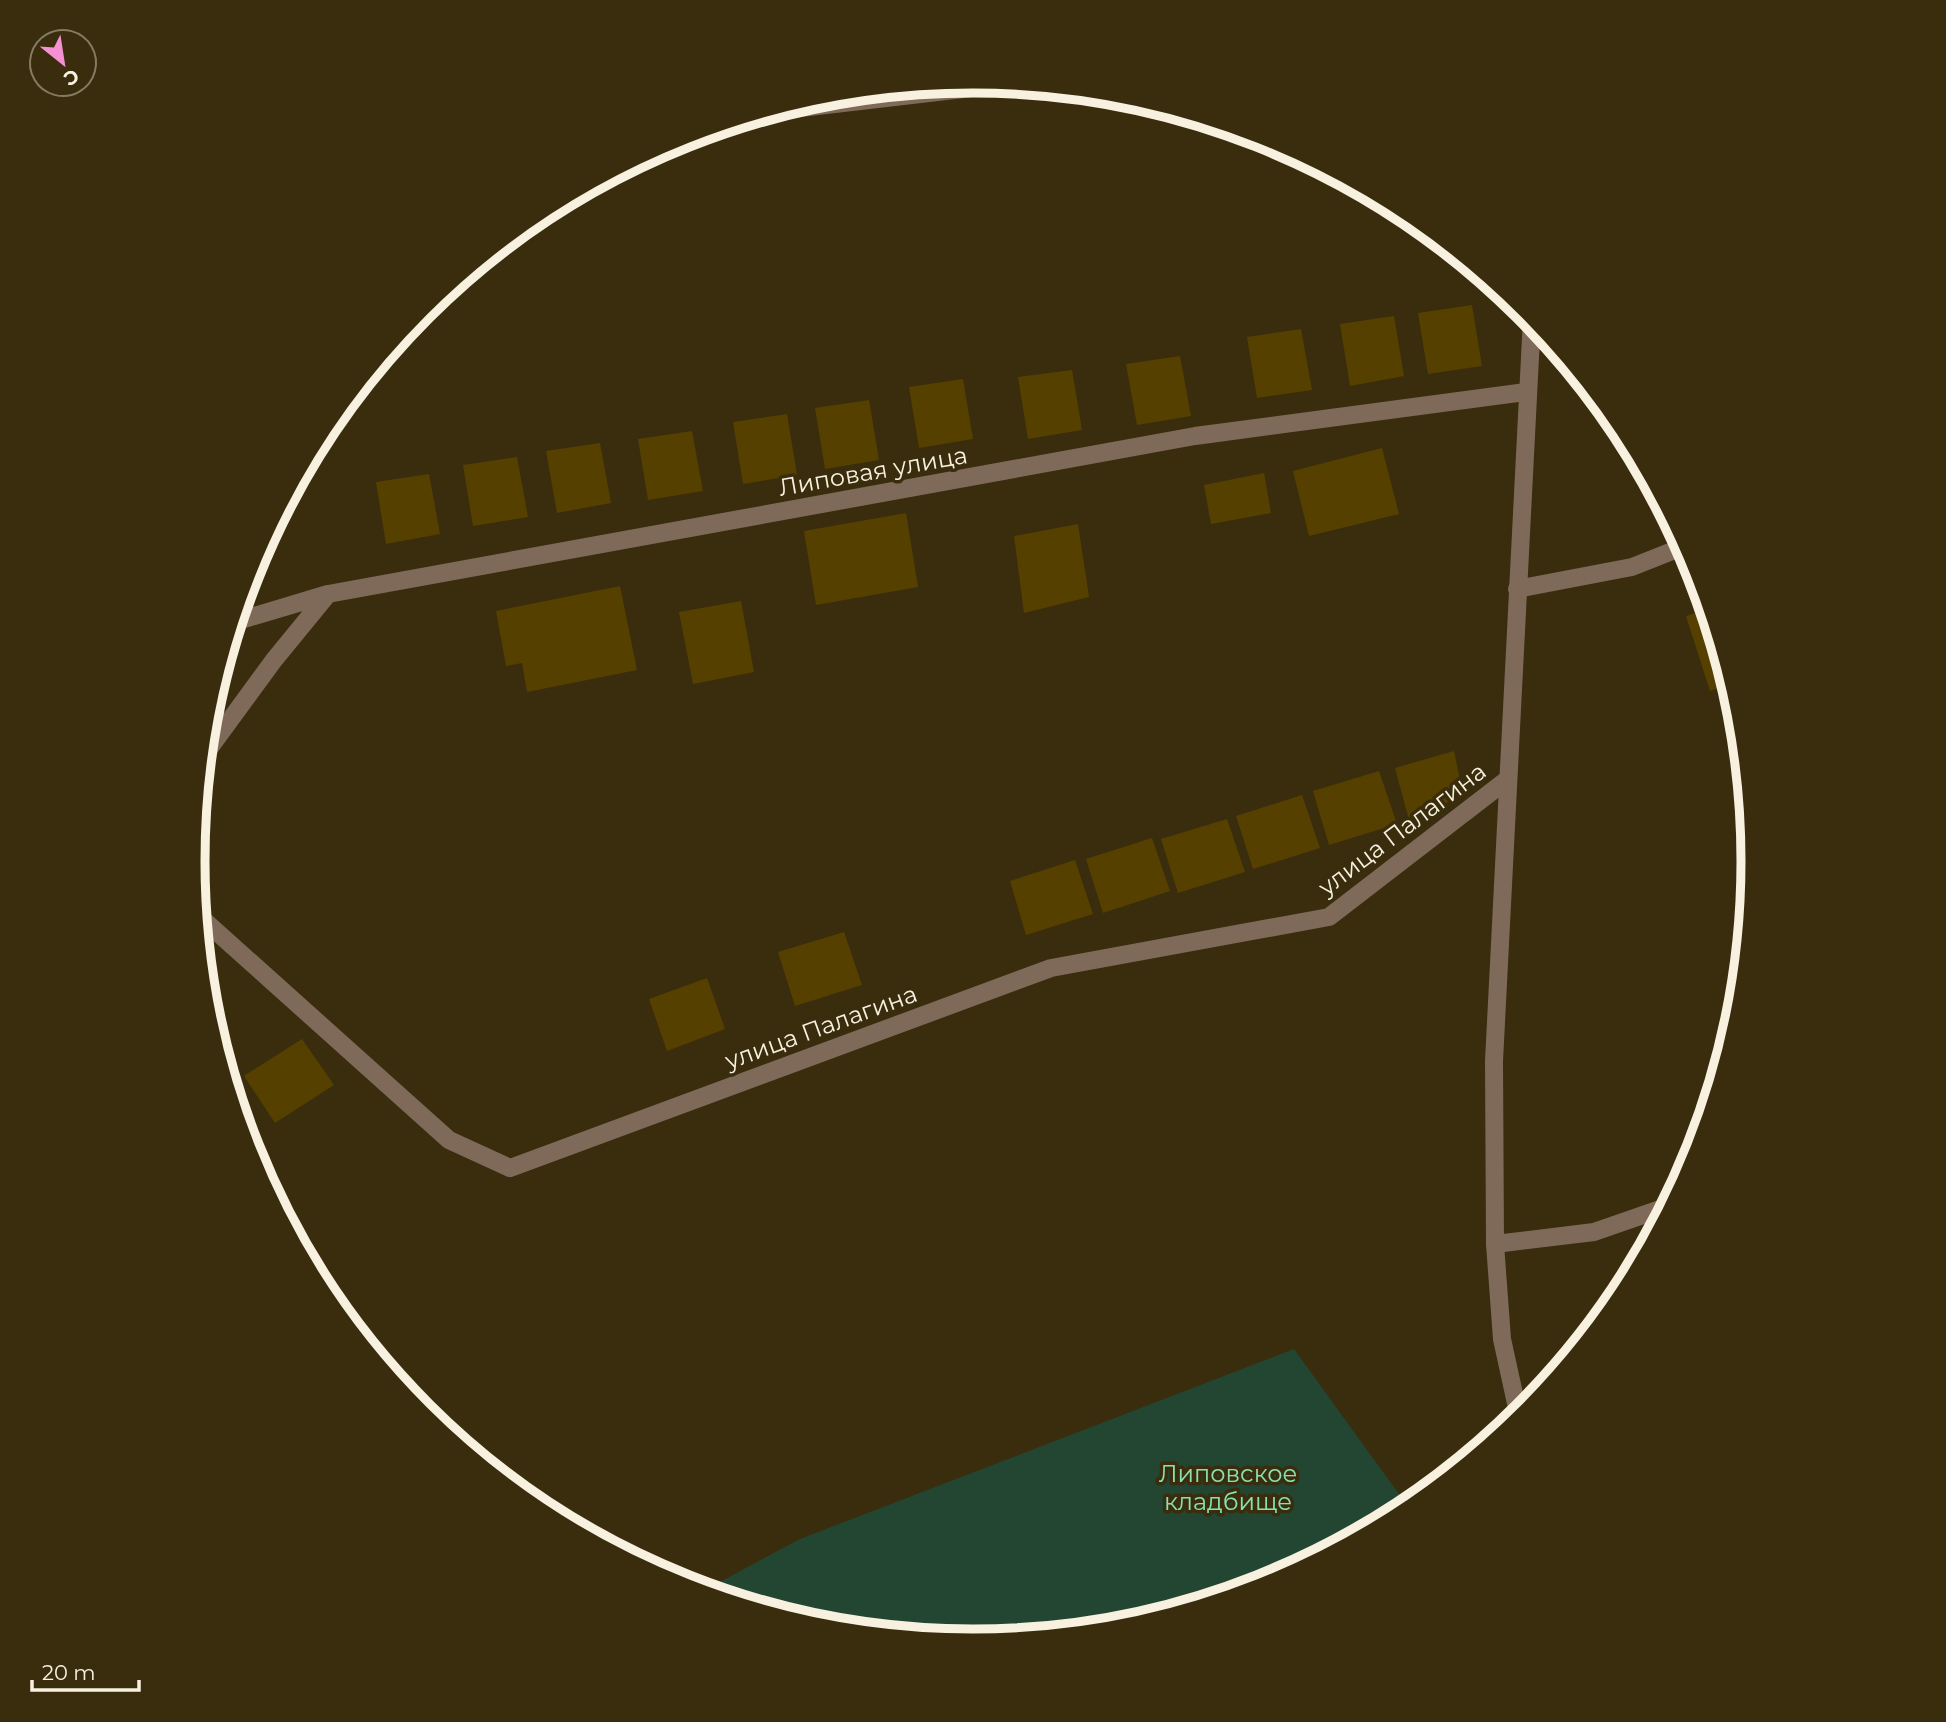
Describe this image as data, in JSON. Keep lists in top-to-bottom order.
{
  "streets": {
    "street": ["Липовая улица", "улица Палагина"]
  },
  "parks": ["Липовское кладбище"],
  "scale_bar": "20 m",
  "north": "bottom right"
}
